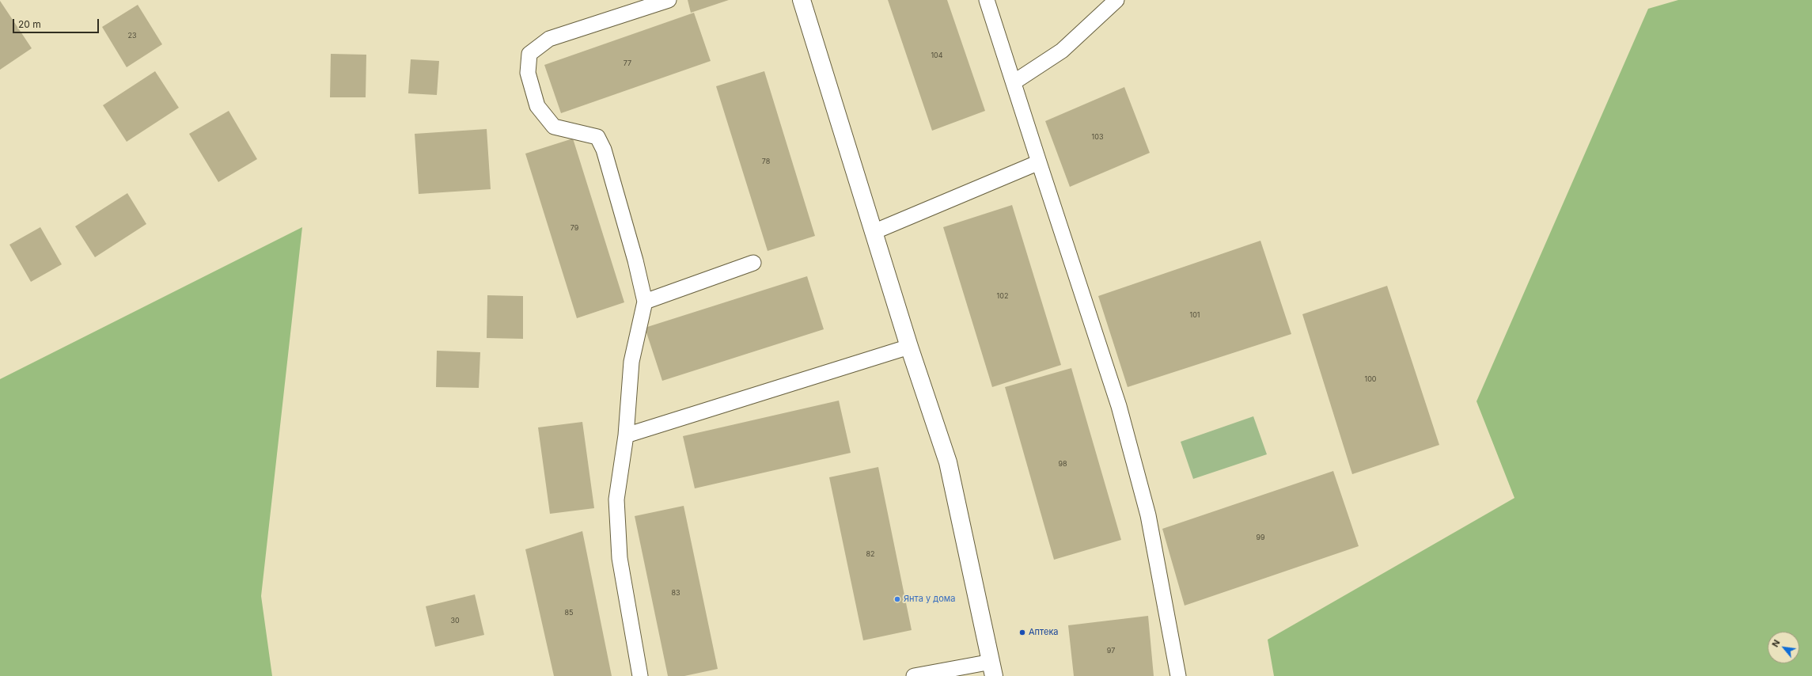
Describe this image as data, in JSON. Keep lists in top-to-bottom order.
{
  "places": ["Янта у дома", "Аптека"],
  "house_numbers": [
    "23",
    "104",
    "77",
    "103",
    "78",
    "79",
    "102",
    "101",
    "100",
    "98",
    "99",
    "82",
    "83",
    "85",
    "30",
    "97"
  ],
  "scale_bar": "20 m",
  "north": "top left"
}
